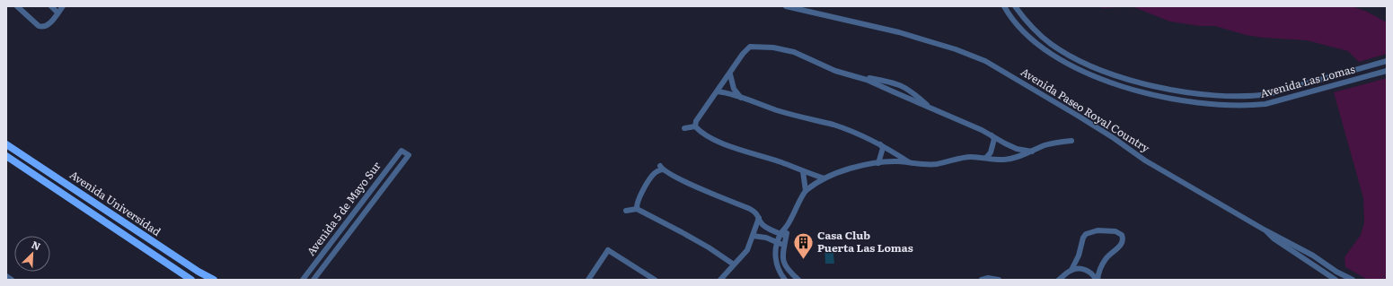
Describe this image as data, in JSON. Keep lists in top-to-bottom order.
{
  "streets": {
    "main road": ["Avenida Universidad"],
    "street": ["Avenida Las Lomas", "Avenida Paseo Royal Country", "Avenida 5 de Mayo Sur"]
  },
  "places": {
    "building": ["Casa Club Puerta Las Lomas"]
  },
  "north": "top right"
}
